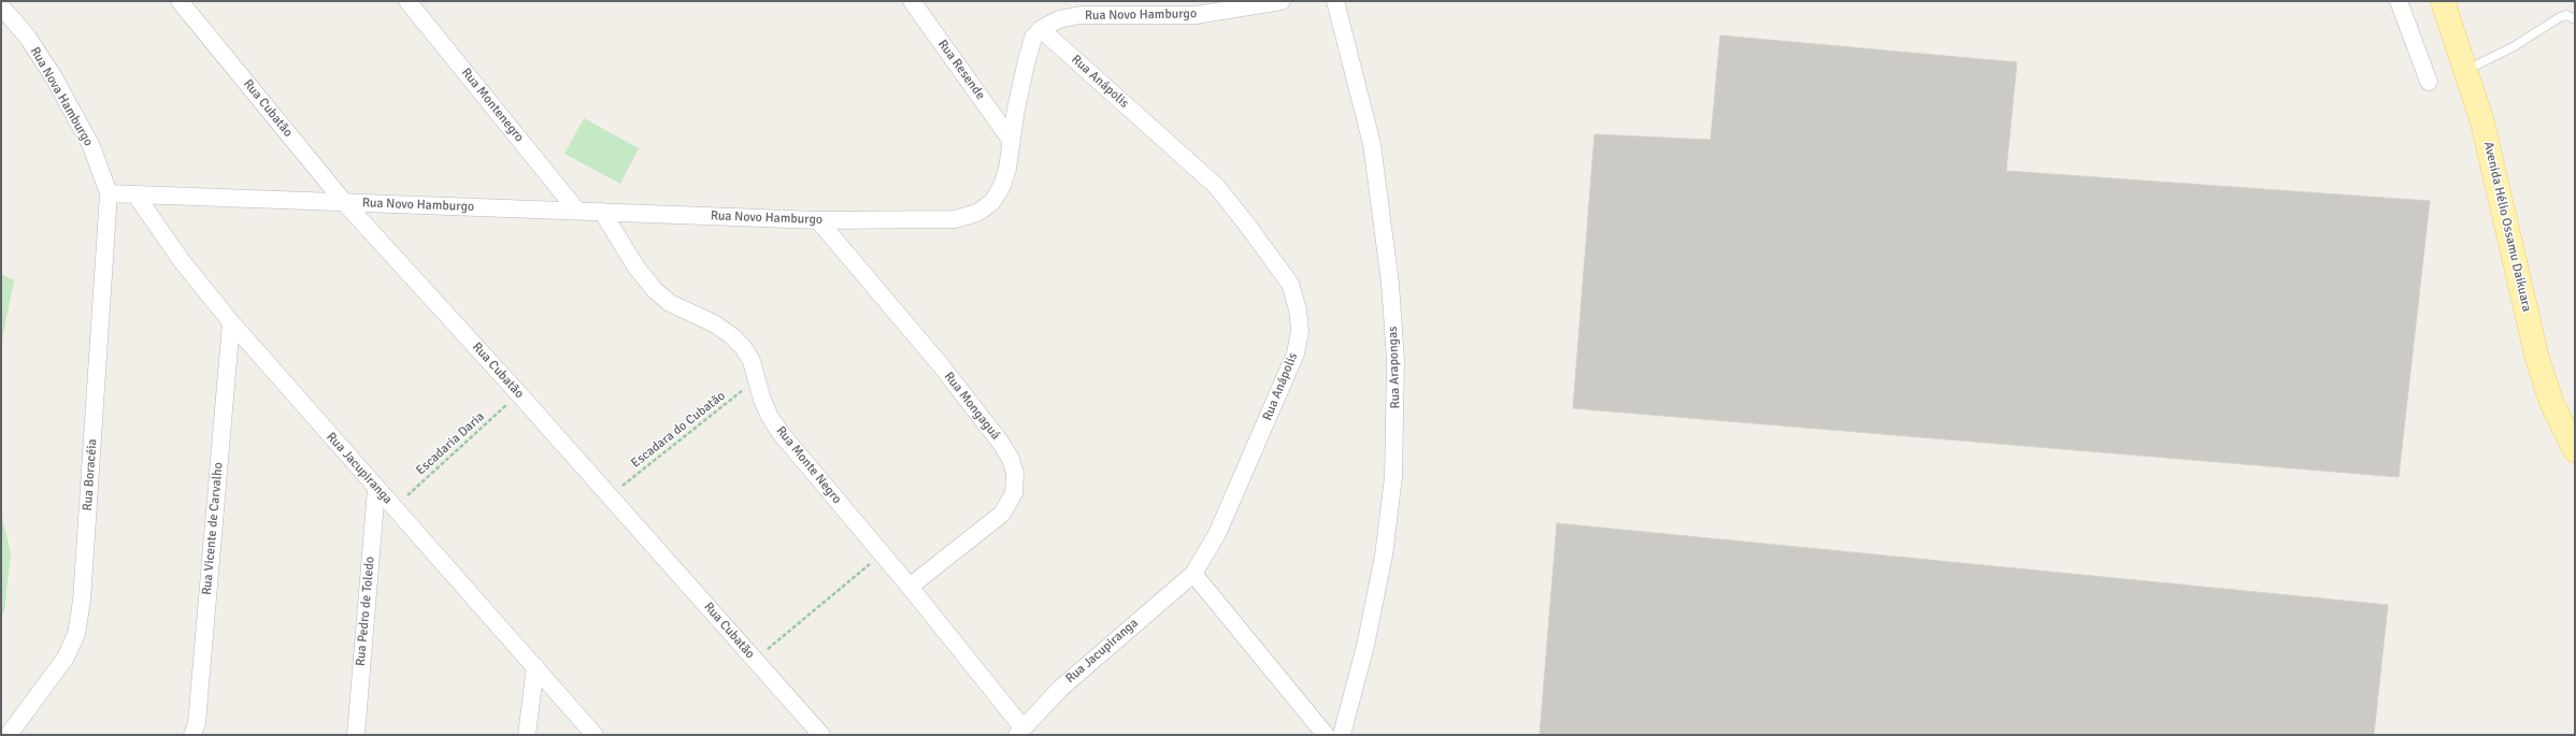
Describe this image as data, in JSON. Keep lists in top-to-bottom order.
{
  "streets": {
    "main road": ["Avenida Hélio Ossamu Daikuara"],
    "street": [
      "Rua Novo Hamburgo",
      "Rua Resende",
      "Rua Anápolis",
      "Rua Nova Hamburgo",
      "Rua Montenegro",
      "Rua Cubatão",
      "Rua Arapongas",
      "Rua Mongaguá",
      "Rua Monte Negro",
      "Rua Jacupiranga",
      "Rua Boracéia",
      "Rua Vicente de Carvalho",
      "Rua Pedro de Toledo"
    ],
    "path": ["Escadara do Cubatão", "Escadaria Daria"]
  },
  "crossings": [
    ["Rua Novo Hamburgo", "Rua Resende"],
    ["Rua Novo Hamburgo", "Rua Anápolis"],
    ["Rua Novo Hamburgo", "Rua Nova Hamburgo"],
    ["Rua Novo Hamburgo", "Rua Montenegro"],
    ["Rua Novo Hamburgo", "Rua Cubatão"],
    ["Rua Novo Hamburgo", "Rua Mongaguá"],
    ["Rua Novo Hamburgo", "Rua Monte Negro"],
    ["Rua Novo Hamburgo", "Rua Jacupiranga"],
    ["Rua Novo Hamburgo", "Rua Boracéia"],
    ["Rua Anápolis", "Rua Jacupiranga"],
    ["Rua Nova Hamburgo", "Rua Boracéia"],
    ["Rua Cubatão", "Escadara do Cubatão"],
    ["Rua Cubatão", "Escadaria Daria"],
    ["Rua Mongaguá", "Rua Monte Negro"],
    ["Escadara do Cubatão", "Rua Monte Negro"],
    ["Escadaria Daria", "Rua Jacupiranga"],
    ["Rua Monte Negro", "Rua Jacupiranga"],
    ["Rua Jacupiranga", "Rua Vicente de Carvalho"],
    ["Rua Jacupiranga", "Rua Pedro de Toledo"]
  ]
}
